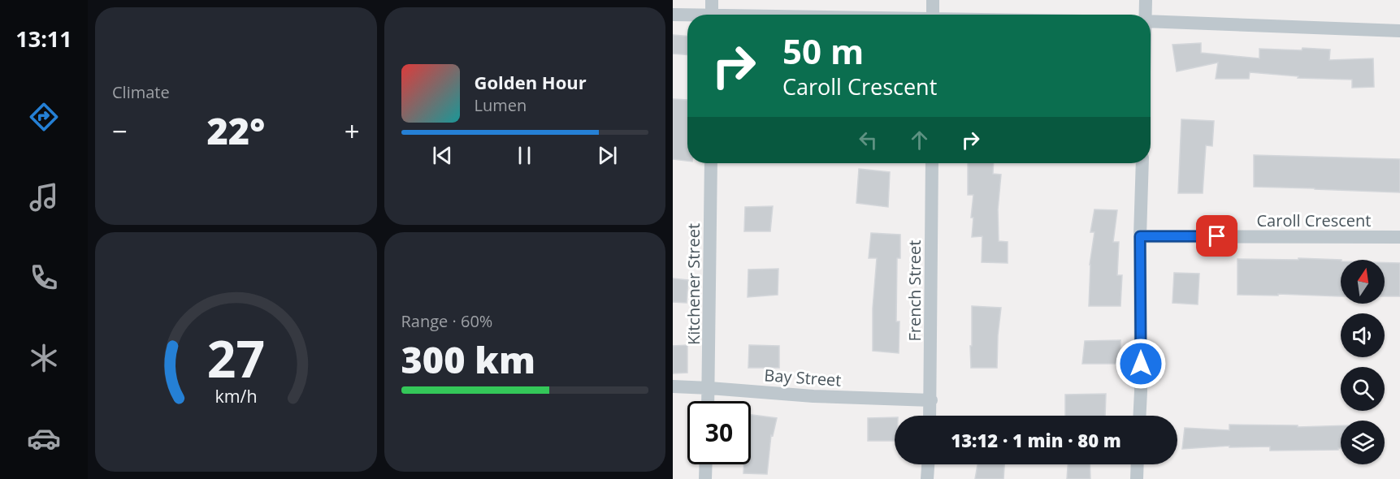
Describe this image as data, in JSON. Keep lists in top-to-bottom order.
{
  "streets": {
    "street": [
      "Caroll Crescent",
      "Kitchener Street",
      "French Street",
      "Bay Street"
    ]
  },
  "crossings": [
    ["Kitchener Street", "Bay Street"],
    ["French Street", "Bay Street"]
  ],
  "north": "top",
  "page": {
    "tabs": "13:11",
    "tile": [
      "Climate",
      ["Range · 60%", "300 km"]
    ],
    "turn": ["50 m", "Caroll Crescent"],
    "song": ["Golden Hour", "Lumen"],
    "heat": ["−", "22°", "+"],
    "limit": "30",
    "trip": "13:12 · 1 min · 80 m",
    "gauge": ["27", "km/h"]
  }
}
